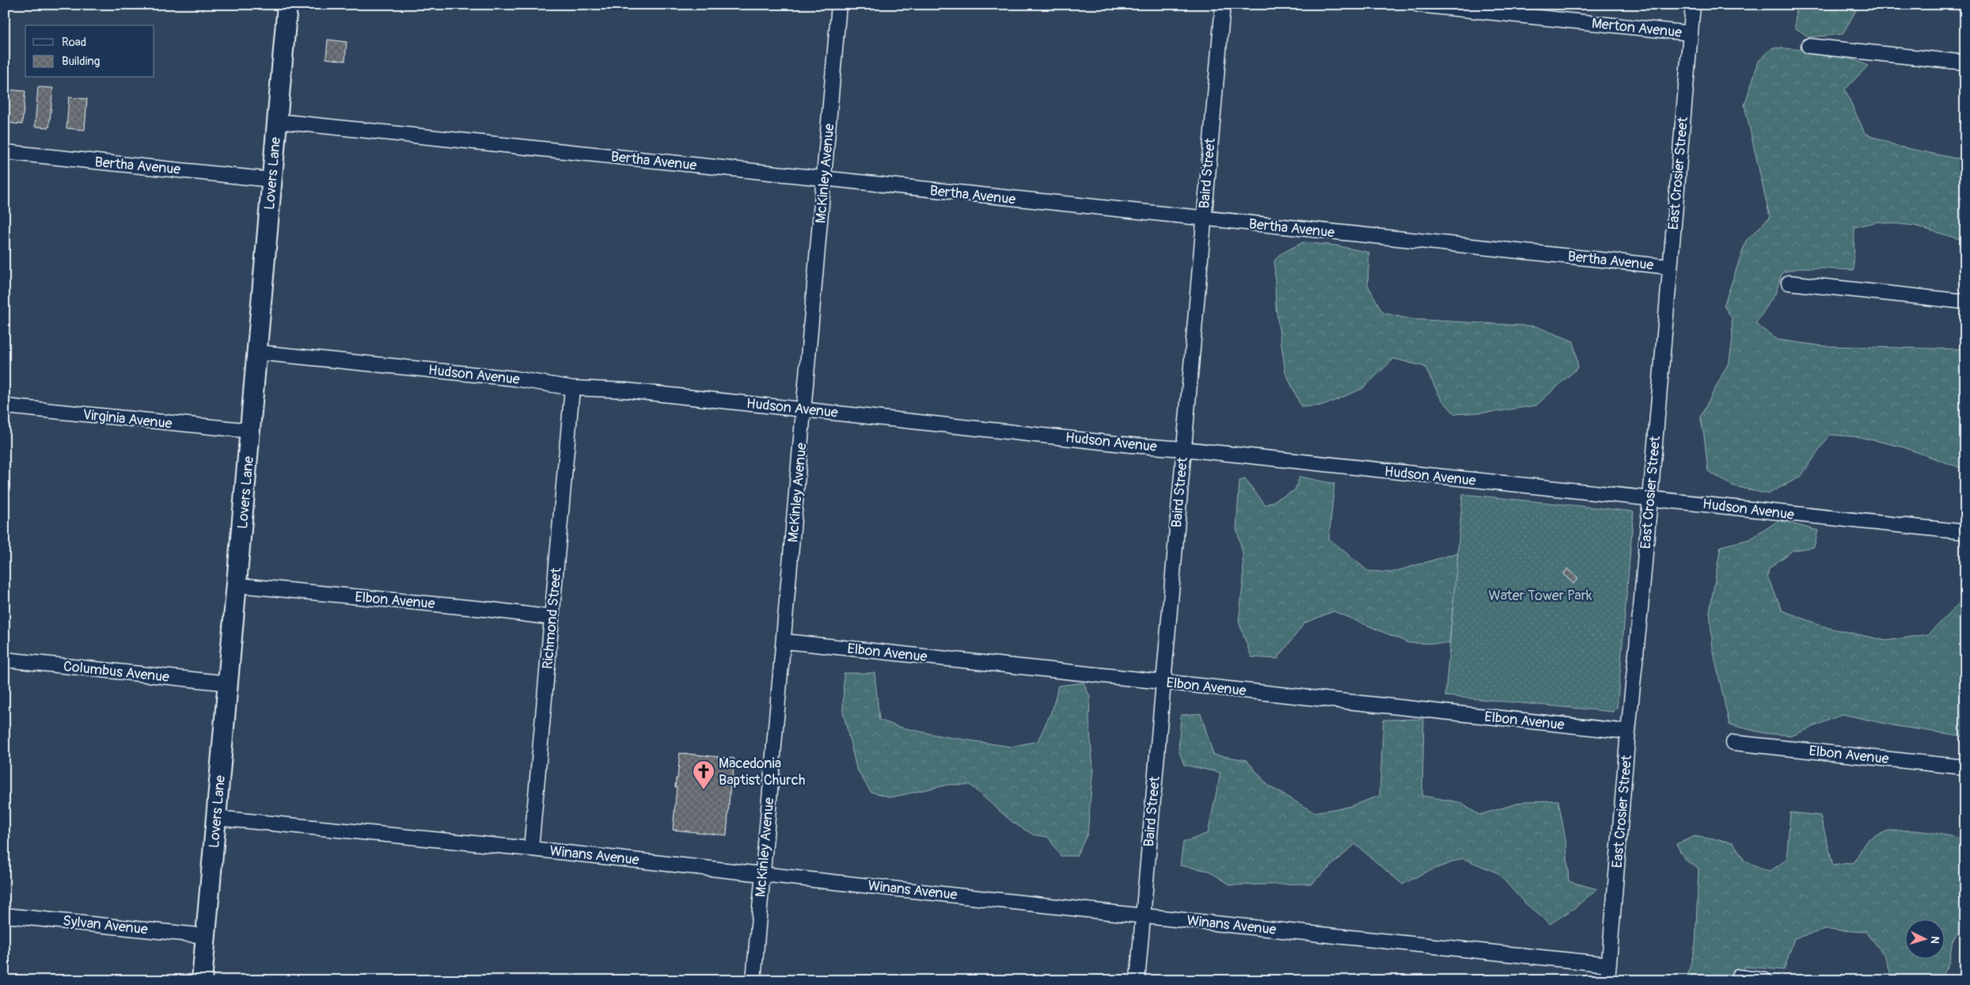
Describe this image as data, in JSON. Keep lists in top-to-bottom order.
{
  "streets": {
    "street": [
      "Merton Avenue",
      "Bertha Avenue",
      "Lovers Lane",
      "McKinley Avenue",
      "Baird Street",
      "East Crosier Street",
      "Hudson Avenue",
      "Virginia Avenue",
      "Elbon Avenue",
      "Richmond Street",
      "Columbus Avenue",
      "Winans Avenue",
      "Sylvan Avenue"
    ]
  },
  "crossings": [
    ["Merton Avenue", "East Crosier Street"],
    ["Bertha Avenue", "Lovers Lane"],
    ["Bertha Avenue", "McKinley Avenue"],
    ["Bertha Avenue", "Baird Street"],
    ["Bertha Avenue", "East Crosier Street"],
    ["Lovers Lane", "Hudson Avenue"],
    ["Lovers Lane", "Virginia Avenue"],
    ["Lovers Lane", "Elbon Avenue"],
    ["Lovers Lane", "Columbus Avenue"],
    ["Lovers Lane", "Winans Avenue"],
    ["Lovers Lane", "Sylvan Avenue"],
    ["McKinley Avenue", "Hudson Avenue"],
    ["McKinley Avenue", "Elbon Avenue"],
    ["McKinley Avenue", "Winans Avenue"],
    ["Baird Street", "Hudson Avenue"],
    ["Baird Street", "Elbon Avenue"],
    ["Baird Street", "Winans Avenue"],
    ["East Crosier Street", "Hudson Avenue"],
    ["East Crosier Street", "Elbon Avenue"],
    ["East Crosier Street", "Winans Avenue"],
    ["Hudson Avenue", "Richmond Street"],
    ["Elbon Avenue", "Richmond Street"],
    ["Richmond Street", "Winans Avenue"]
  ],
  "parks": ["Water Tower Park"],
  "places": {
    "church": ["Macedonia Baptist Church"]
  },
  "legend": ["Road", "Building"],
  "north": "right"
}
